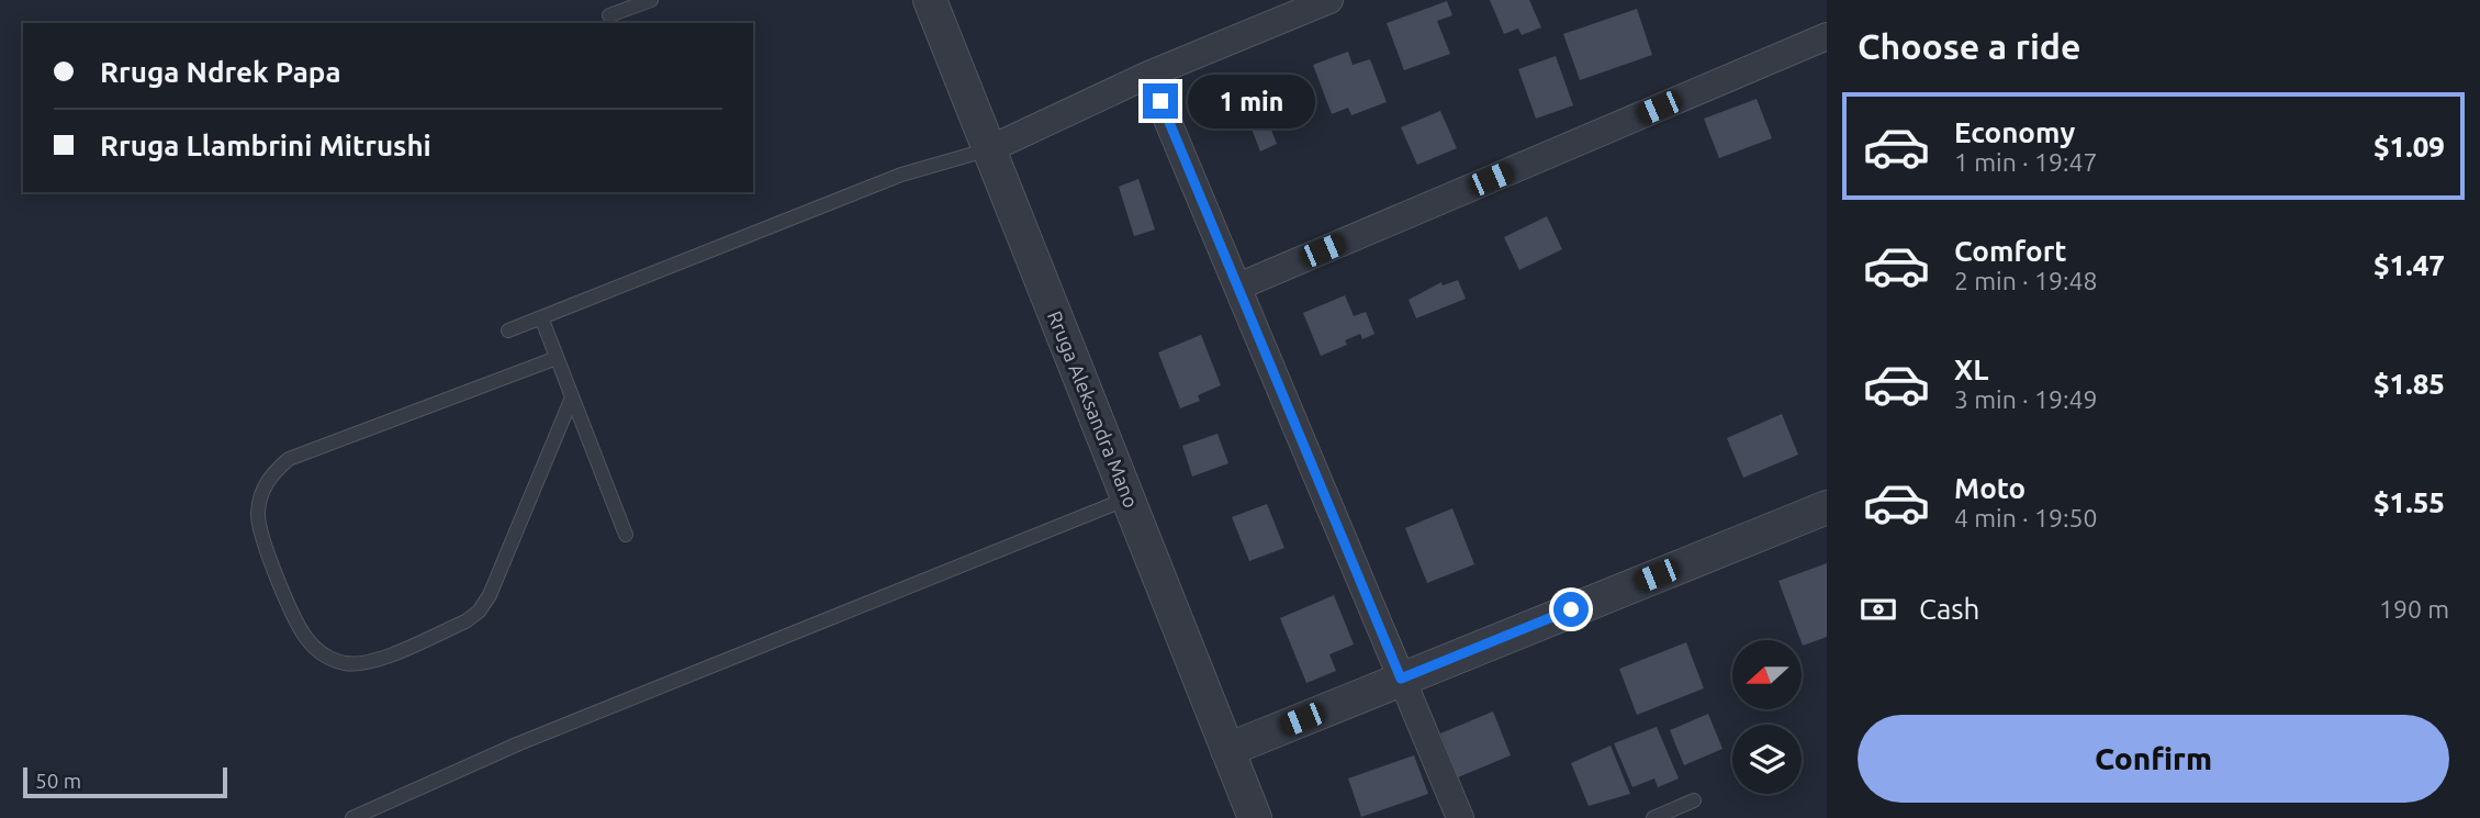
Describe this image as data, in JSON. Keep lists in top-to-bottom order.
{
  "streets": {
    "street": ["Rruga Aleksandra Mano"]
  },
  "scale_bar": "50 m",
  "north": "left",
  "page": {
    "heading": "Choose a ride",
    "banner": ["Rruga Ndrek Papa", "Rruga Llambrini Mitrushi"],
    "bubble": "1 min",
    "list": [
      {
        "name": "Economy",
        "note": "1 min · 19:47",
        "value": "$1.09"
      },
      {
        "name": "Comfort",
        "note": "2 min · 19:48",
        "value": "$1.47"
      },
      {
        "name": "XL",
        "note": "3 min · 19:49",
        "value": "$1.85"
      },
      {
        "name": "Moto",
        "note": "4 min · 19:50",
        "value": "$1.55"
      }
    ],
    "pay": ["Cash", "190 m"],
    "buttons": "Confirm",
    "scale": "50 m"
  }
}
